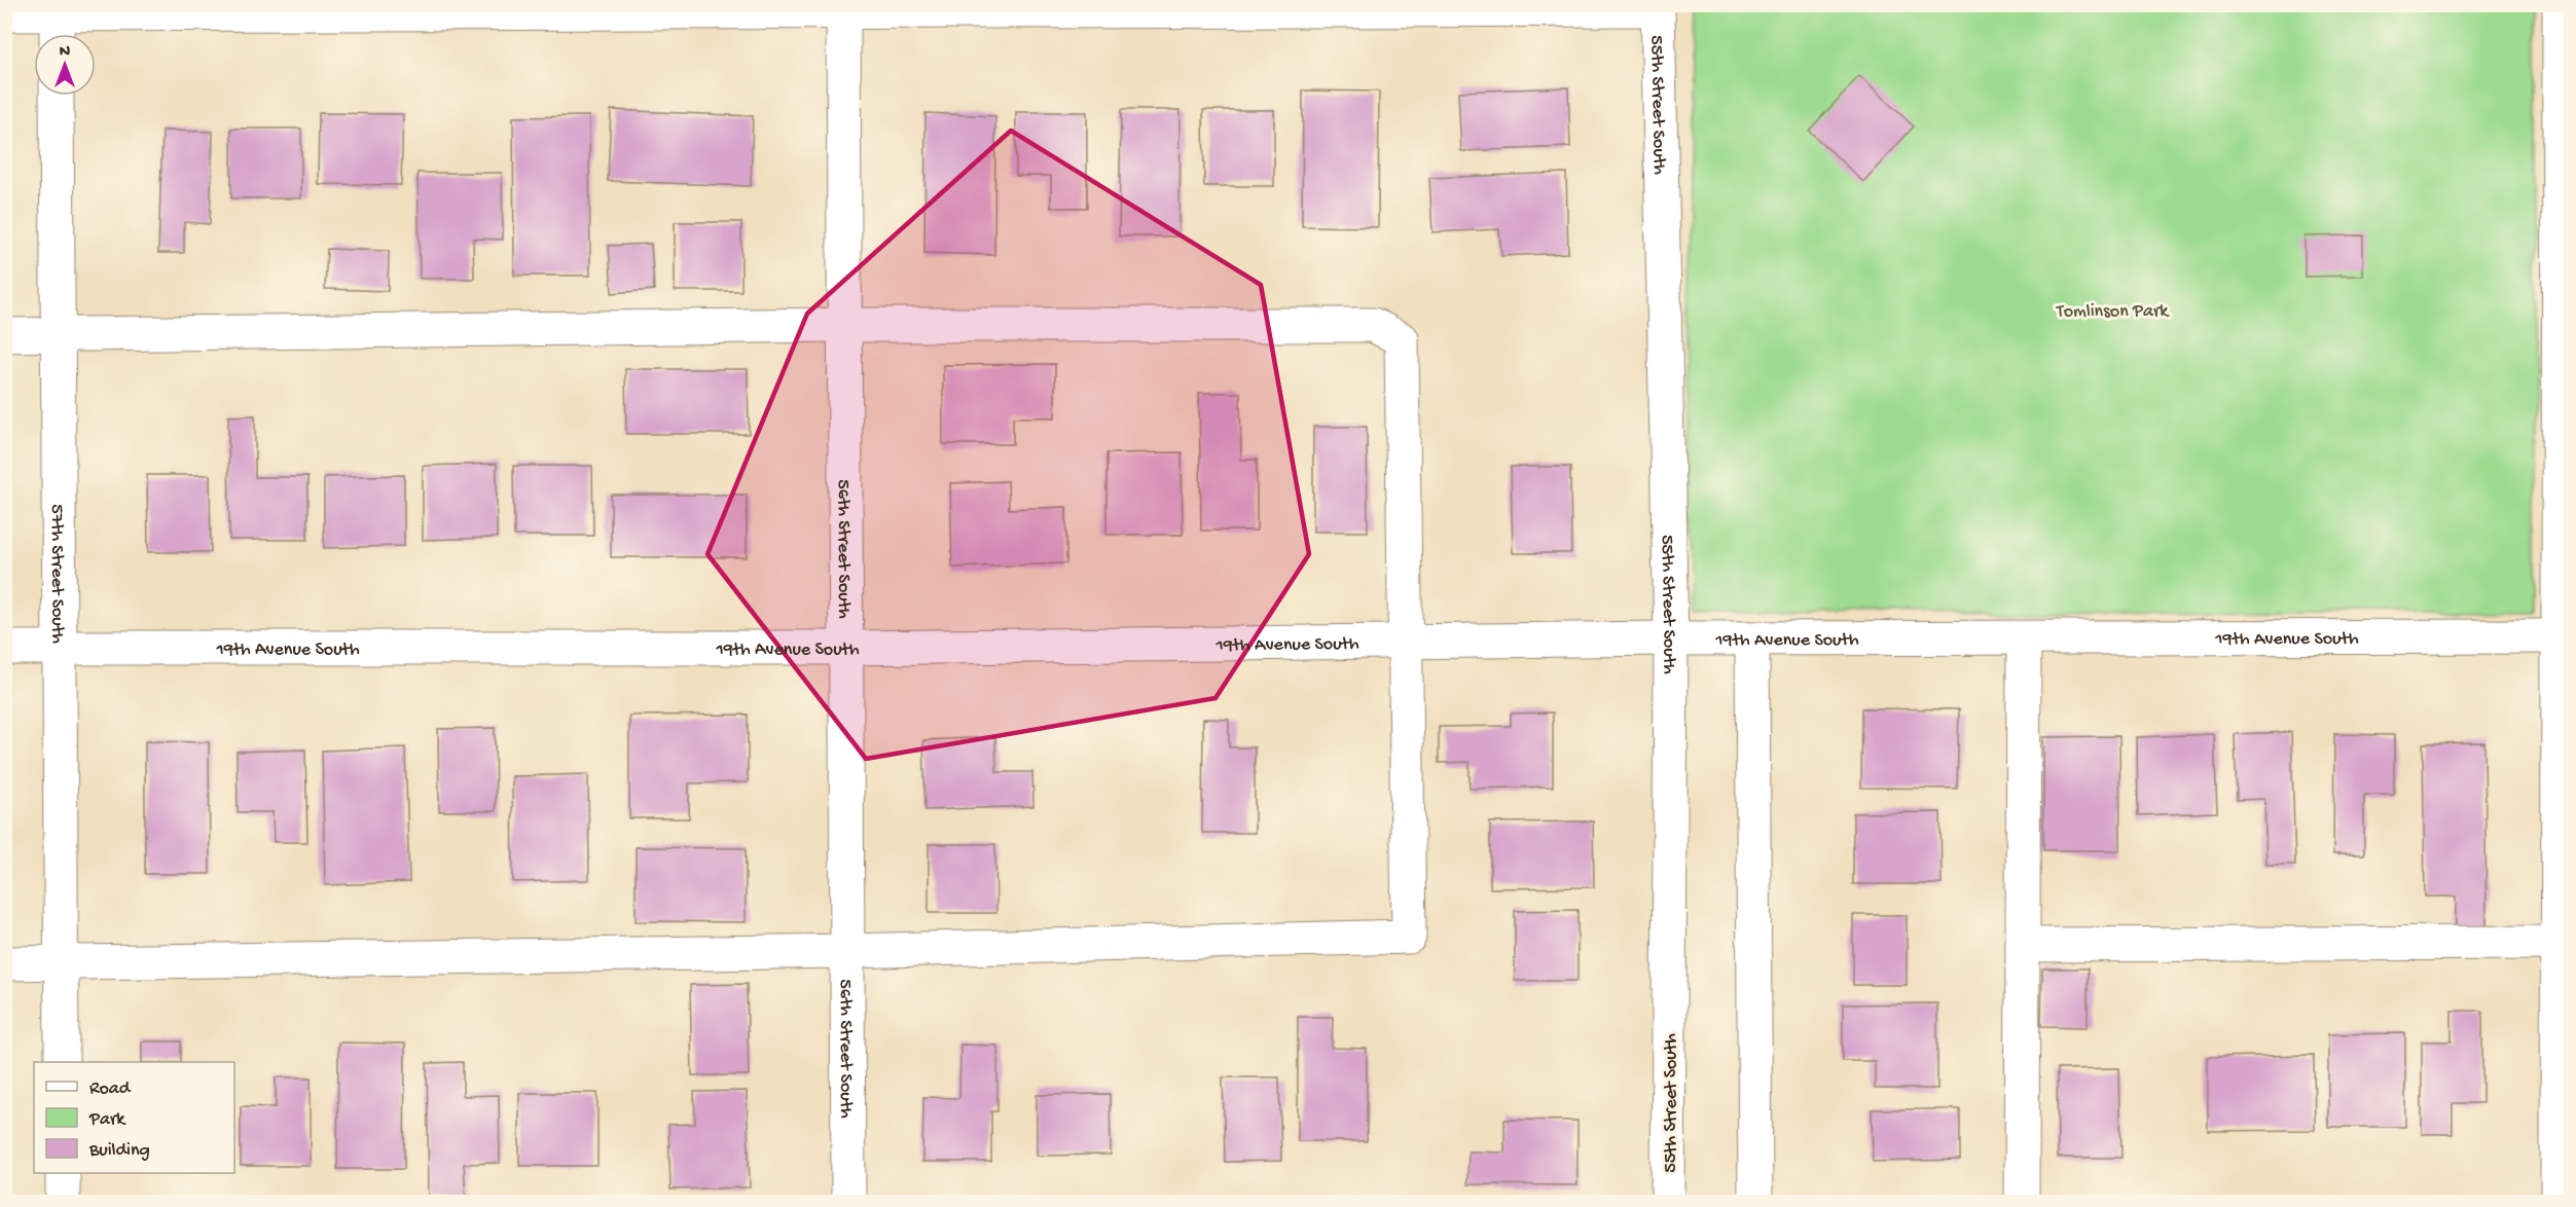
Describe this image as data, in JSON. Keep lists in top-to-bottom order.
{
  "streets": {
    "street": [
      "55th Street South",
      "56th Street South",
      "57th Street South",
      "19th Avenue South"
    ]
  },
  "crossings": [
    ["55th Street South", "19th Avenue South"],
    ["56th Street South", "19th Avenue South"],
    ["57th Street South", "19th Avenue South"]
  ],
  "parks": ["Tomlinson Park"],
  "legend": ["Road", "Park", "Building"],
  "north": "top"
}
